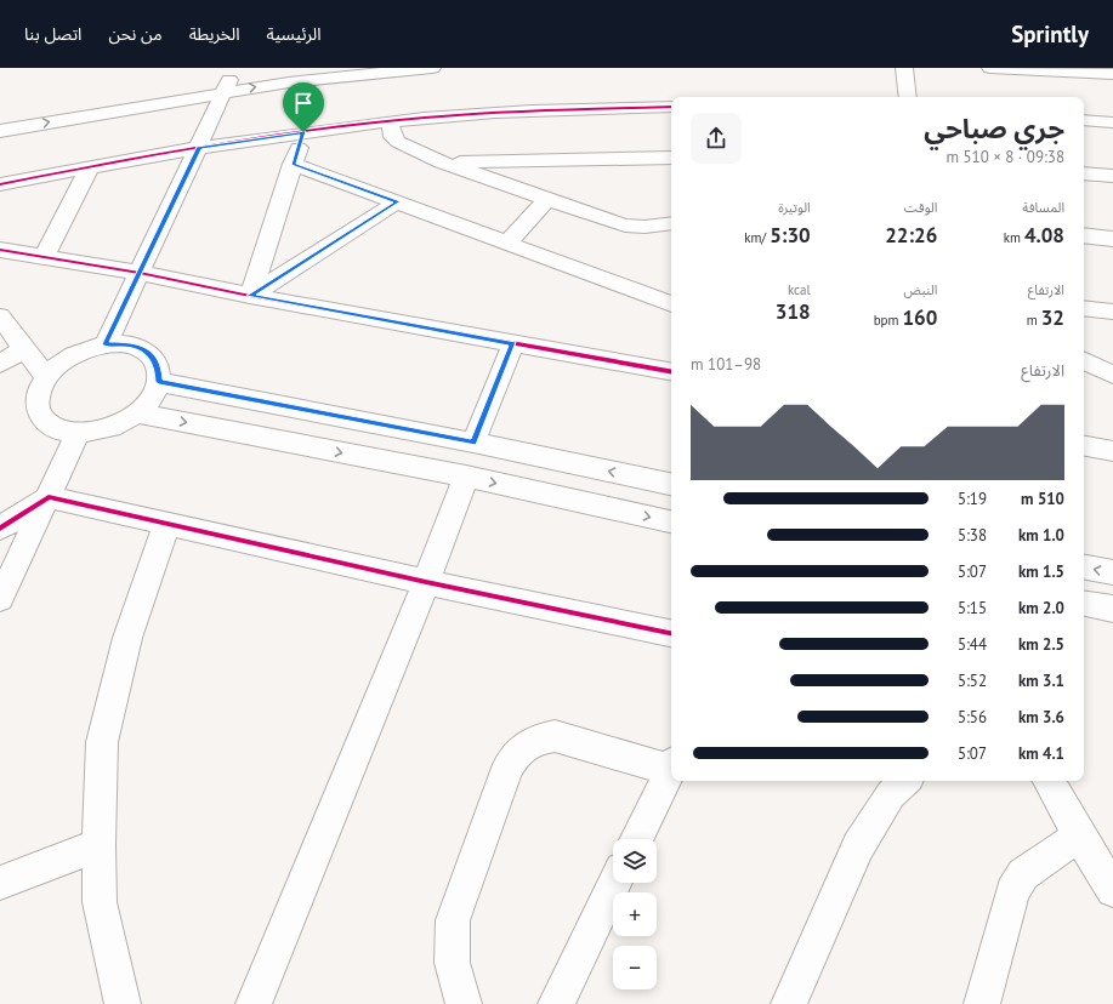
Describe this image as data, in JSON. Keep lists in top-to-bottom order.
{
  "page": {
    "header": "Sprintly",
    "nav": [
      "الرئيسية",
      "الخريطة",
      "من نحن",
      "اتصل بنا"
    ],
    "heading": ["جري صباحي", "09:38 · 8 × 510 m"],
    "stats": [
      ["المسافة", "4.08 km"],
      ["الوقت", "22:26"],
      ["الوتيرة", "5:30 /km"],
      ["الارتفاع", "32 m"],
      ["النبض", "160 bpm"],
      ["kcal", "318"]
    ],
    "chart": ["الارتفاع", "98–101 m"],
    "list": [
      {
        "name": "510 m",
        "note": "5:19"
      },
      {
        "name": "1.0 km",
        "note": "5:38"
      },
      {
        "name": "1.5 km",
        "note": "5:07"
      },
      {
        "name": "2.0 km",
        "note": "5:15"
      },
      {
        "name": "2.5 km",
        "note": "5:44"
      },
      {
        "name": "3.1 km",
        "note": "5:52"
      },
      {
        "name": "3.6 km",
        "note": "5:56"
      },
      {
        "name": "4.1 km",
        "note": "5:07"
      }
    ],
    "map_buttons": ["+", "−"]
  }
}
